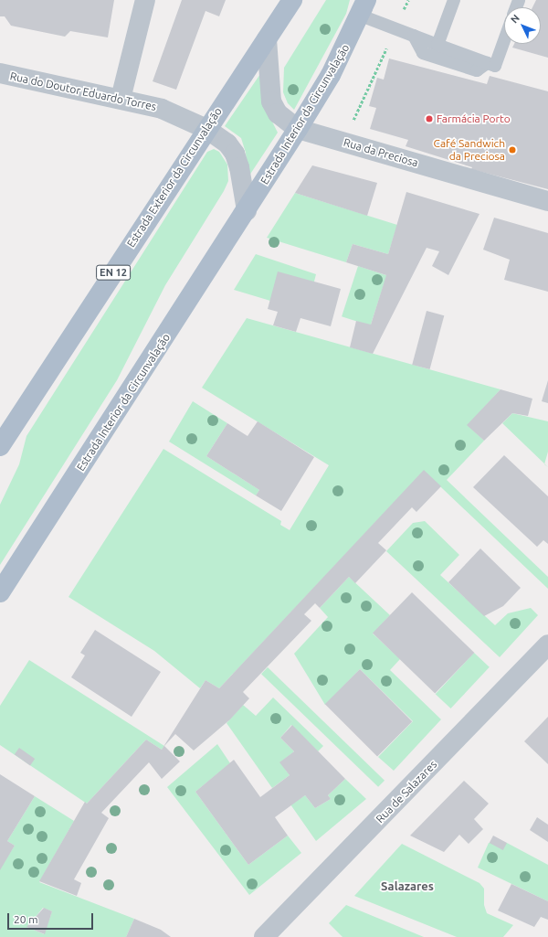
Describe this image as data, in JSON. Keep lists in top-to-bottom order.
{
  "streets": {
    "main road": ["Estrada Interior da Circunvalação", "Estrada Exterior da Circunvalação", "EN 12"],
    "street": ["Rua do Doutor Eduardo Torres", "Rua da Preciosa", "Rua de Salazares"]
  },
  "crossings": [
    ["Rua do Doutor Eduardo Torres", "Estrada Interior da Circunvalação"],
    ["Rua do Doutor Eduardo Torres", "Estrada Exterior da Circunvalação"],
    ["Estrada Interior da Circunvalação", "Rua da Preciosa"],
    ["Estrada Interior da Circunvalação", "Estrada Exterior da Circunvalação"]
  ],
  "districts": ["Salazares"],
  "places": ["Farmácia Porto", "Café Sandwich da Preciosa"],
  "scale_bar": "20 m",
  "north": "top left"
}
